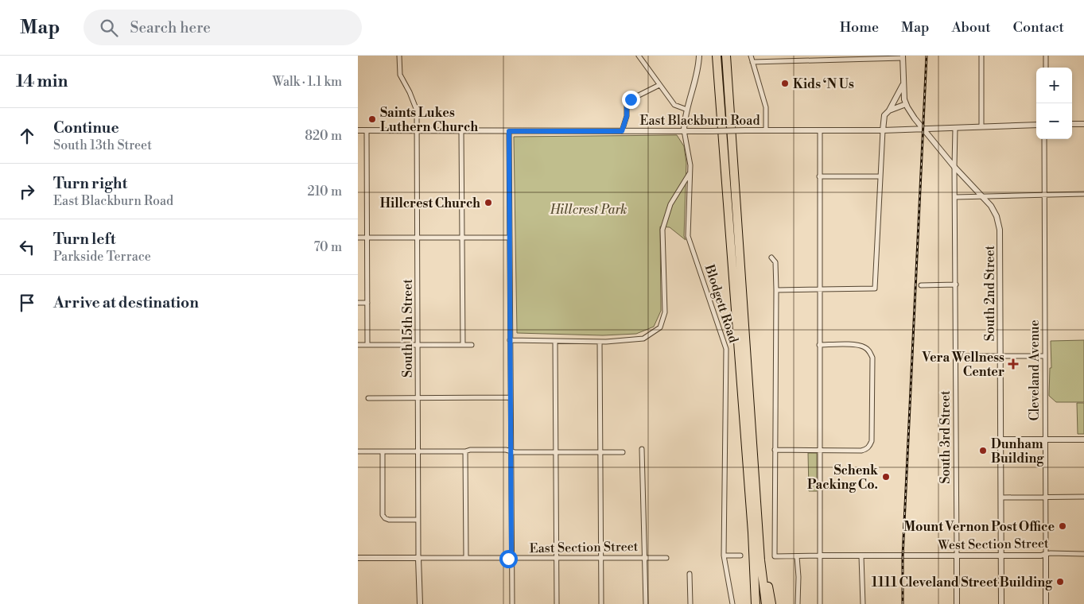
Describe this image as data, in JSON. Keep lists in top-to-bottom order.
{
  "streets": {
    "street": [
      "East Blackburn Road",
      "South 2nd Street",
      "Blodgett Road",
      "South 15th Street",
      "Cleveland Avenue",
      "South 3rd Street",
      "West Section Street",
      "East Section Street"
    ]
  },
  "crossings": [
    ["East Blackburn Road", "South 2nd Street"],
    ["East Blackburn Road", "Blodgett Road"],
    ["East Blackburn Road", "South 15th Street"],
    ["East Blackburn Road", "South 3rd Street"],
    ["South 2nd Street", "South 3rd Street"],
    ["South 2nd Street", "West Section Street"],
    ["South 15th Street", "East Section Street"],
    ["Cleveland Avenue", "West Section Street"],
    ["South 3rd Street", "West Section Street"]
  ],
  "parks": ["Hillcrest Park"],
  "places": {
    "other": [
      "Kids ‘N Us",
      "Saints Lukes Luthern Church",
      "Hillcrest Church",
      "Dunham Building",
      "Schenk Packing Co.",
      "Mount Vernon Post Office",
      "1111 Cleveland Street Building"
    ],
    "health": ["Vera Wellness Center"]
  },
  "page": {
    "header": "Map",
    "search": "Search here",
    "nav": [
      "Home",
      "Map",
      "About",
      "Contact"
    ],
    "heading": ["14 min", "Walk · 1.1 km"],
    "map_buttons": ["+", "−"],
    "list": [
      ["Continue", "South 13th Street", "820 m"],
      ["Turn right", "East Blackburn Road", "210 m"],
      ["Turn left", "Parkside Terrace", "70 m"],
      "Arrive at destination"
    ]
  }
}
